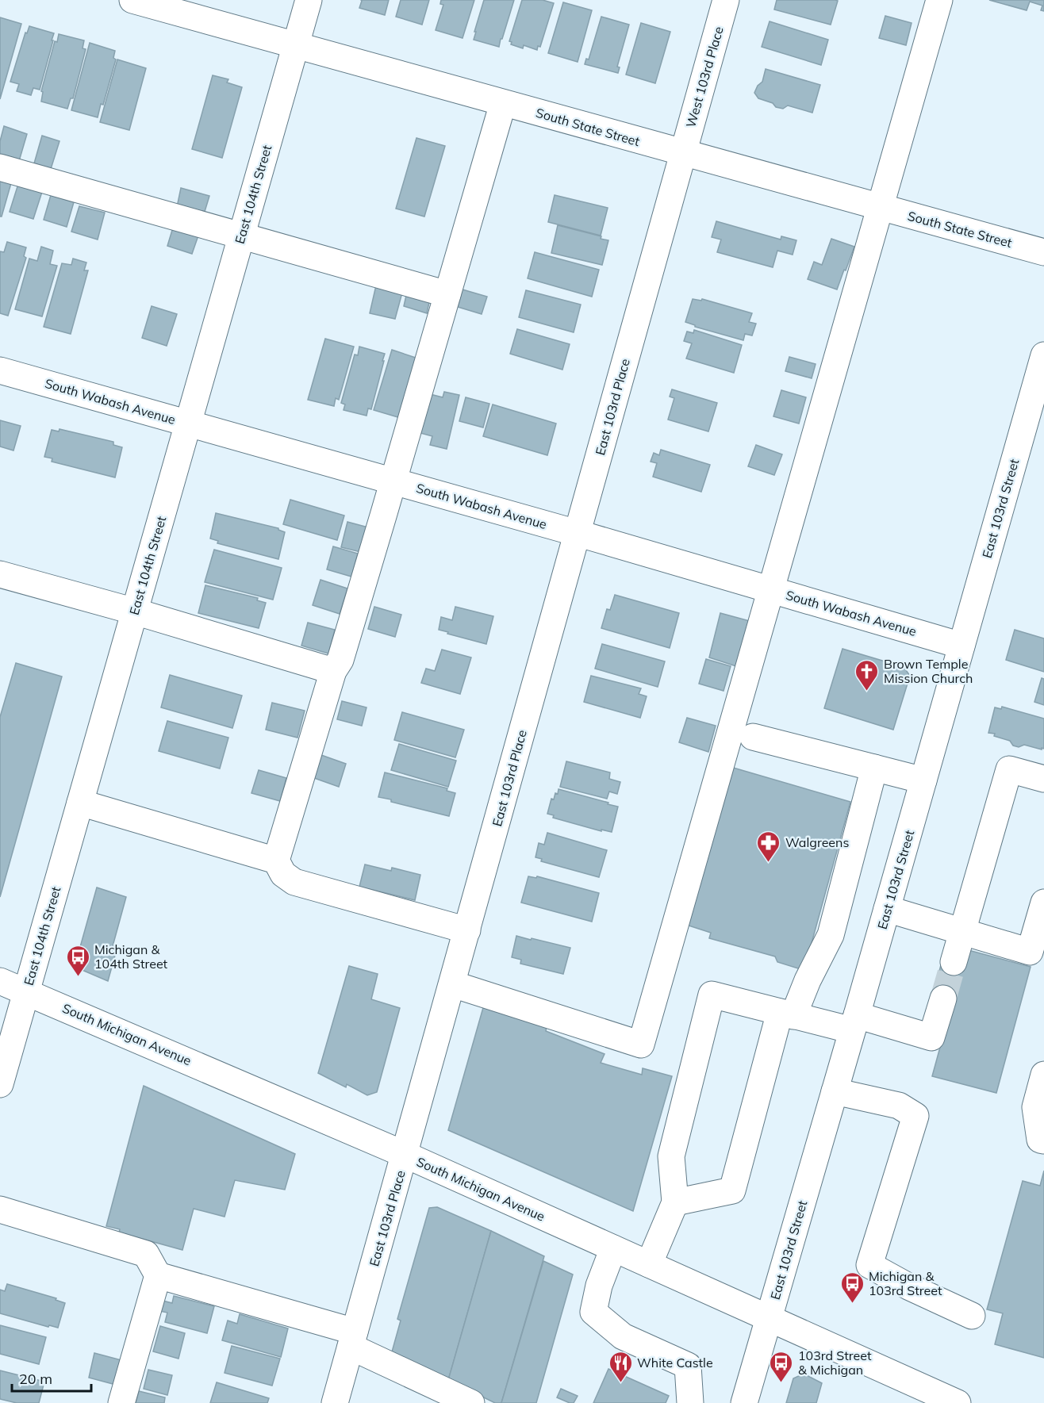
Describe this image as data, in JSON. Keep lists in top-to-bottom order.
{
  "streets": {
    "street": [
      "West 103rd Place",
      "South State Street",
      "East 104th Street",
      "South Wabash Avenue",
      "East 103rd Place",
      "East 103rd Street",
      "South Michigan Avenue"
    ]
  },
  "crossings": [
    ["West 103rd Place", "South State Street"],
    ["West 103rd Place", "East 103rd Place"],
    ["South State Street", "East 104th Street"],
    ["South State Street", "East 103rd Place"],
    ["East 104th Street", "South Wabash Avenue"],
    ["East 104th Street", "South Michigan Avenue"],
    ["South Wabash Avenue", "East 103rd Place"],
    ["South Wabash Avenue", "East 103rd Street"],
    ["East 103rd Place", "South Michigan Avenue"],
    ["East 103rd Street", "South Michigan Avenue"]
  ],
  "places": {
    "church": ["Brown Temple Mission Church"],
    "pharmacy": ["Walgreens"],
    "bus stop": ["Michigan & 104th Street", "Michigan & 103rd Street", "103rd Street & Michigan"],
    "restaurant": ["White Castle"]
  },
  "scale_bar": "20 m"
}
